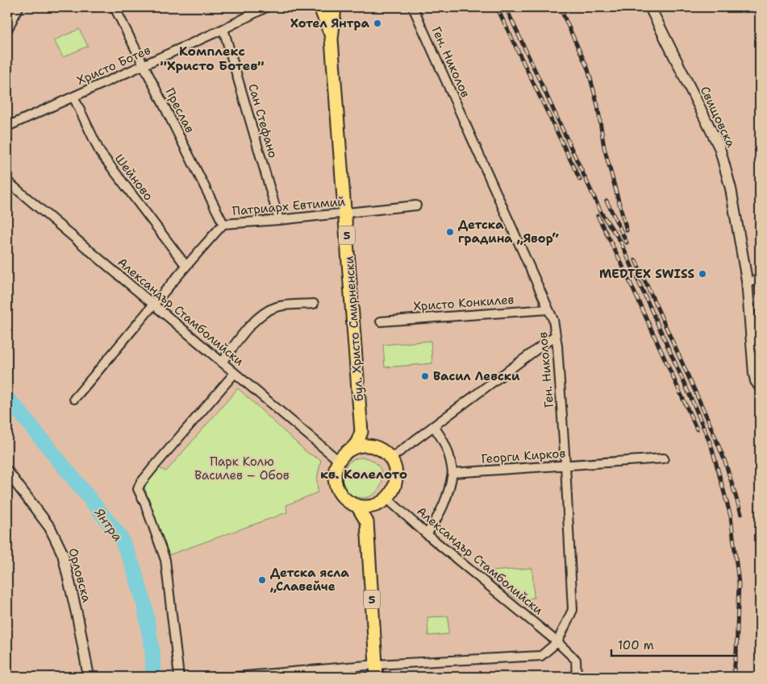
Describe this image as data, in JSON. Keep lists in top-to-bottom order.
{
  "streets": {
    "main road": ["5", "бул. Христо Смирненски"],
    "street": [
      "Ген. Николов",
      "Христо Ботев",
      "Преслав",
      "Свищовска",
      "Сан Стефано",
      "Шейново",
      "Патриарх Евтимий",
      "Христо Конкилев",
      "Александър Стамболийски",
      "Георги Кирков",
      "Орловска"
    ]
  },
  "crossings": [
    ["Ген. Николов", "Христо Конкилев"],
    ["Ген. Николов", "Александър Стамболийски"],
    ["Ген. Николов", "Георги Кирков"],
    ["Христо Ботев", "Преслав"],
    ["Христо Ботев", "Сан Стефано"],
    ["Христо Ботев", "Шейново"],
    ["Преслав", "Патриарх Евтимий"],
    ["Сан Стефано", "Патриарх Евтимий"],
    ["Шейново", "Патриарх Евтимий"],
    ["Патриарх Евтимий", "Александър Стамболийски"],
    ["Патриарх Евтимий", "бул. Христо Смирненски"],
    ["5", "Александър Стамболийски"]
  ],
  "districts": ["Комплекс ''Христо Ботев''", "кв. Колелото"],
  "water": ["Янтра"],
  "parks": ["Парк Колю Василев – Обов"],
  "places": [
    "Хотел Янтра",
    "Детска градина „Явор“",
    "MEDTEX SWISS",
    "Васил Левски",
    "Детска ясла „Славейче"
  ],
  "scale_bar": "100 m"
}
